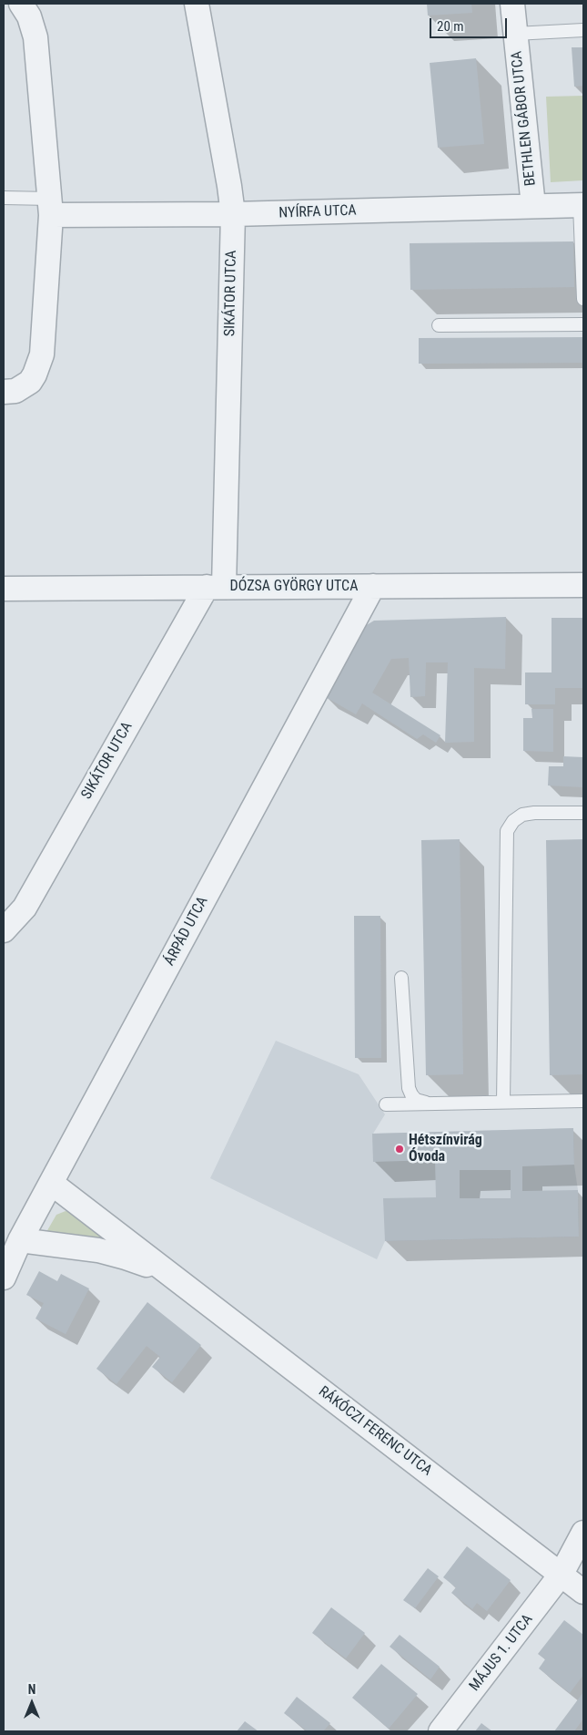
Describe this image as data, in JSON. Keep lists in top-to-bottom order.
{
  "streets": {
    "street": [
      "BETHLEN GÁBOR UTCA",
      "NYÍRFA UTCA",
      "SIKÁTOR UTCA",
      "DÓZSA GYÖRGY UTCA",
      "ÁRPÁD UTCA",
      "RÁKÓCZI FERENC UTCA",
      "MÁJUS 1. UTCA"
    ]
  },
  "crossings": [
    ["BETHLEN GÁBOR UTCA", "NYÍRFA UTCA"],
    ["NYÍRFA UTCA", "SIKÁTOR UTCA"],
    ["SIKÁTOR UTCA", "DÓZSA GYÖRGY UTCA"],
    ["DÓZSA GYÖRGY UTCA", "ÁRPÁD UTCA"],
    ["ÁRPÁD UTCA", "RÁKÓCZI FERENC UTCA"],
    ["RÁKÓCZI FERENC UTCA", "MÁJUS 1. UTCA"]
  ],
  "places": ["Hétszínvirág Óvoda"],
  "scale_bar": "20 m",
  "north": "top"
}
